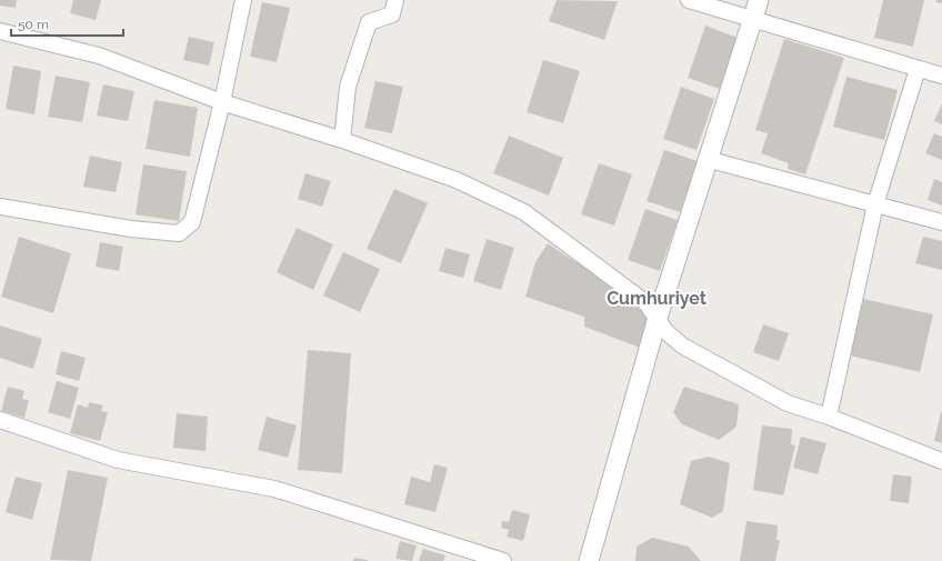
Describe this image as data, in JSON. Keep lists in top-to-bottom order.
{
  "districts": ["Cumhuriyet"],
  "scale_bar": "50 m"
}
